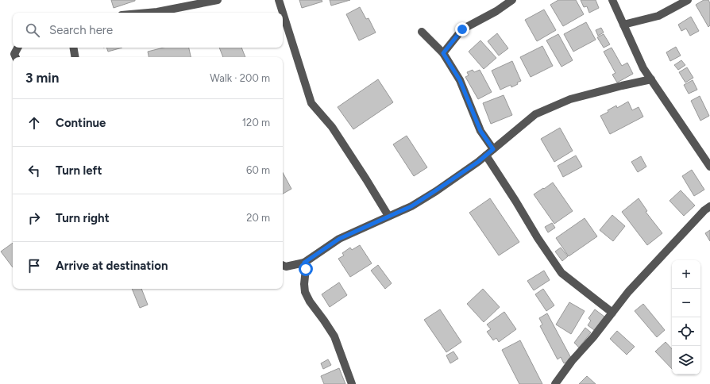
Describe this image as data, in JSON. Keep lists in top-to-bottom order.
{
  "page": {
    "search": "Search here",
    "heading": ["3 min", "Walk · 200 m"],
    "list": [
      ["Continue", "120 m"],
      ["Turn left", "60 m"],
      ["Turn right", "20 m"],
      "Arrive at destination"
    ],
    "map_buttons": ["+", "−"]
  }
}
